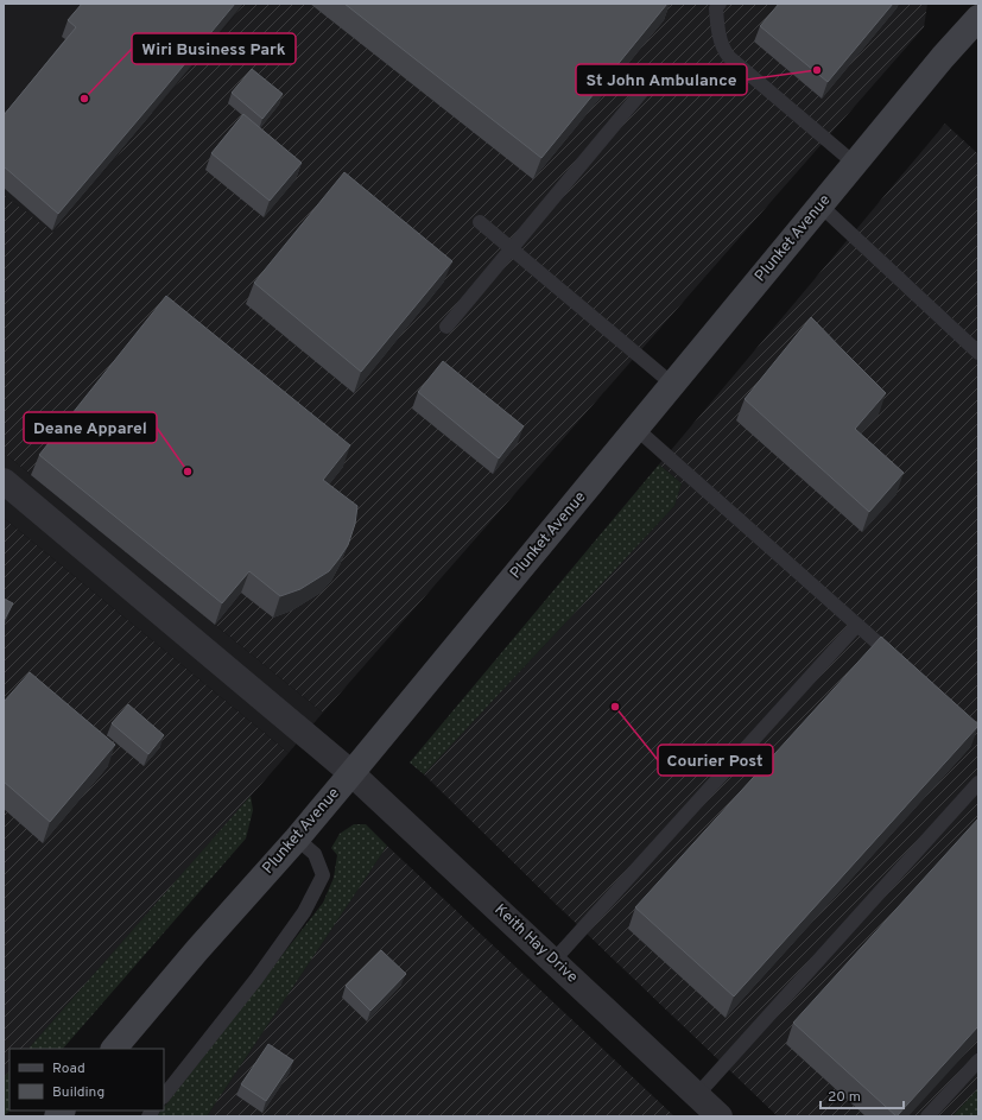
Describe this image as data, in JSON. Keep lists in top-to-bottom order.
{
  "streets": {
    "main road": ["Plunket Avenue"],
    "street": ["Keith Hay Drive"]
  },
  "crossings": [
    ["Plunket Avenue", "Keith Hay Drive"]
  ],
  "places": [
    "St John Ambulance",
    "Wiri Business Park",
    "Deane Apparel",
    "Courier Post"
  ],
  "legend": ["Road", "Building"],
  "scale_bar": "20 m"
}
